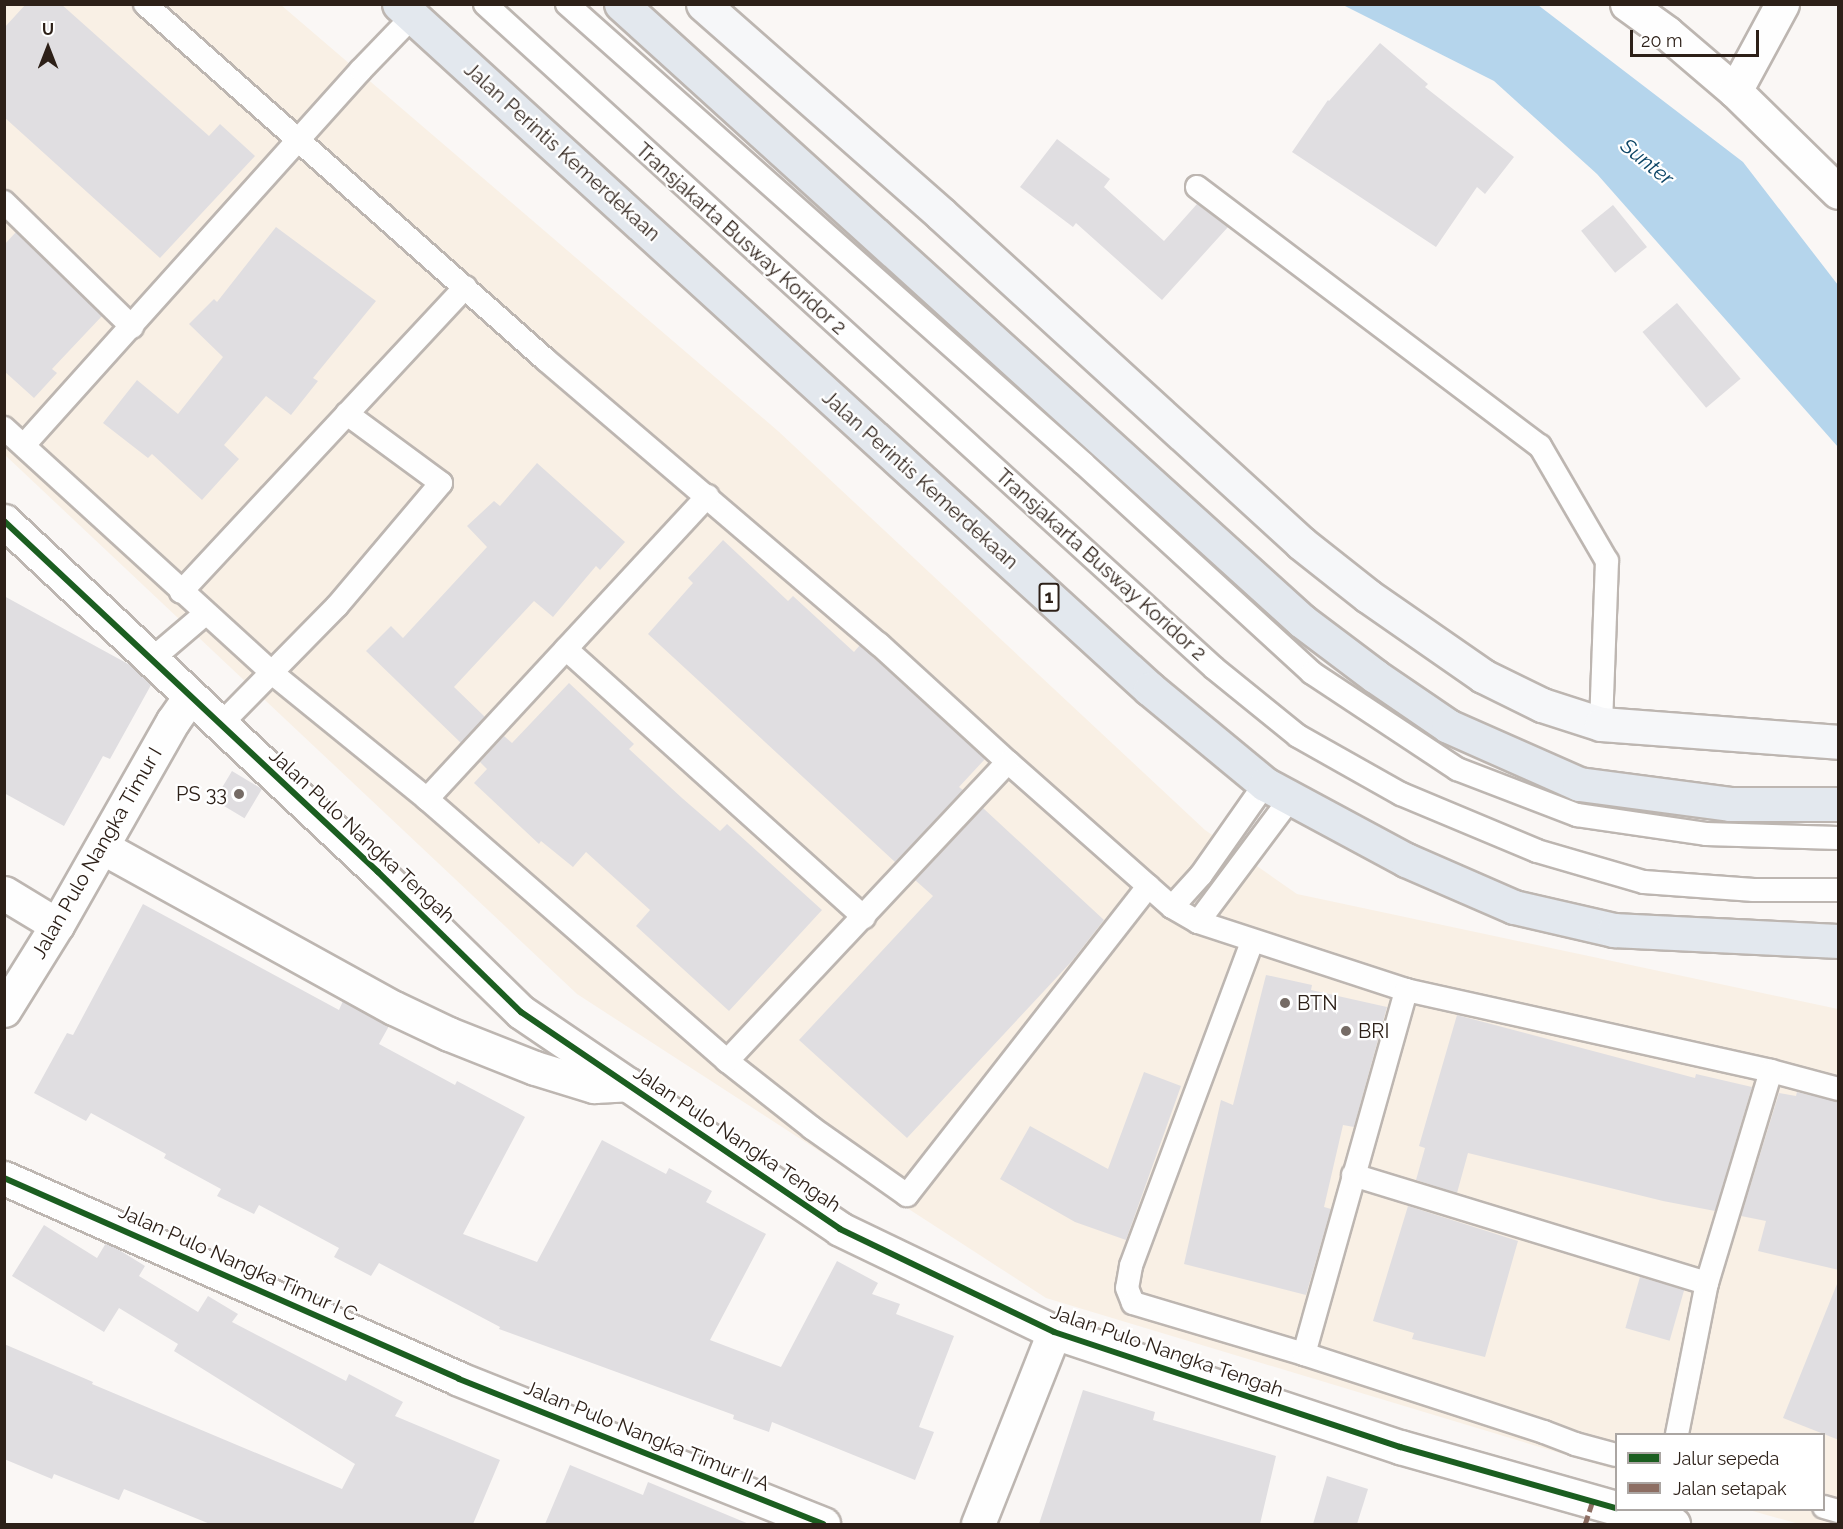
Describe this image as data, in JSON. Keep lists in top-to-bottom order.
{
  "streets": {
    "highway": ["Jalan Perintis Kemerdekaan", "1"],
    "street": [
      "Jalan Pulo Nangka Tengah",
      "Jalan Pulo Nangka Timur I",
      "Jalan Pulo Nangka Timur I C",
      "Jalan Pulo Nangka Timur II A"
    ],
    "lane": ["Transjakarta Busway Koridor 2"]
  },
  "crossings": [
    ["Jalan Pulo Nangka Tengah", "Jalan Pulo Nangka Timur I"],
    ["Jalan Pulo Nangka Timur I C", "Jalan Pulo Nangka Timur II A"]
  ],
  "water": ["Sunter"],
  "places": ["PS 33", "BTN", "BRI"],
  "legend": ["Jalur sepeda", "Jalan setapak"],
  "scale_bar": "20 m",
  "north": "top"
}
